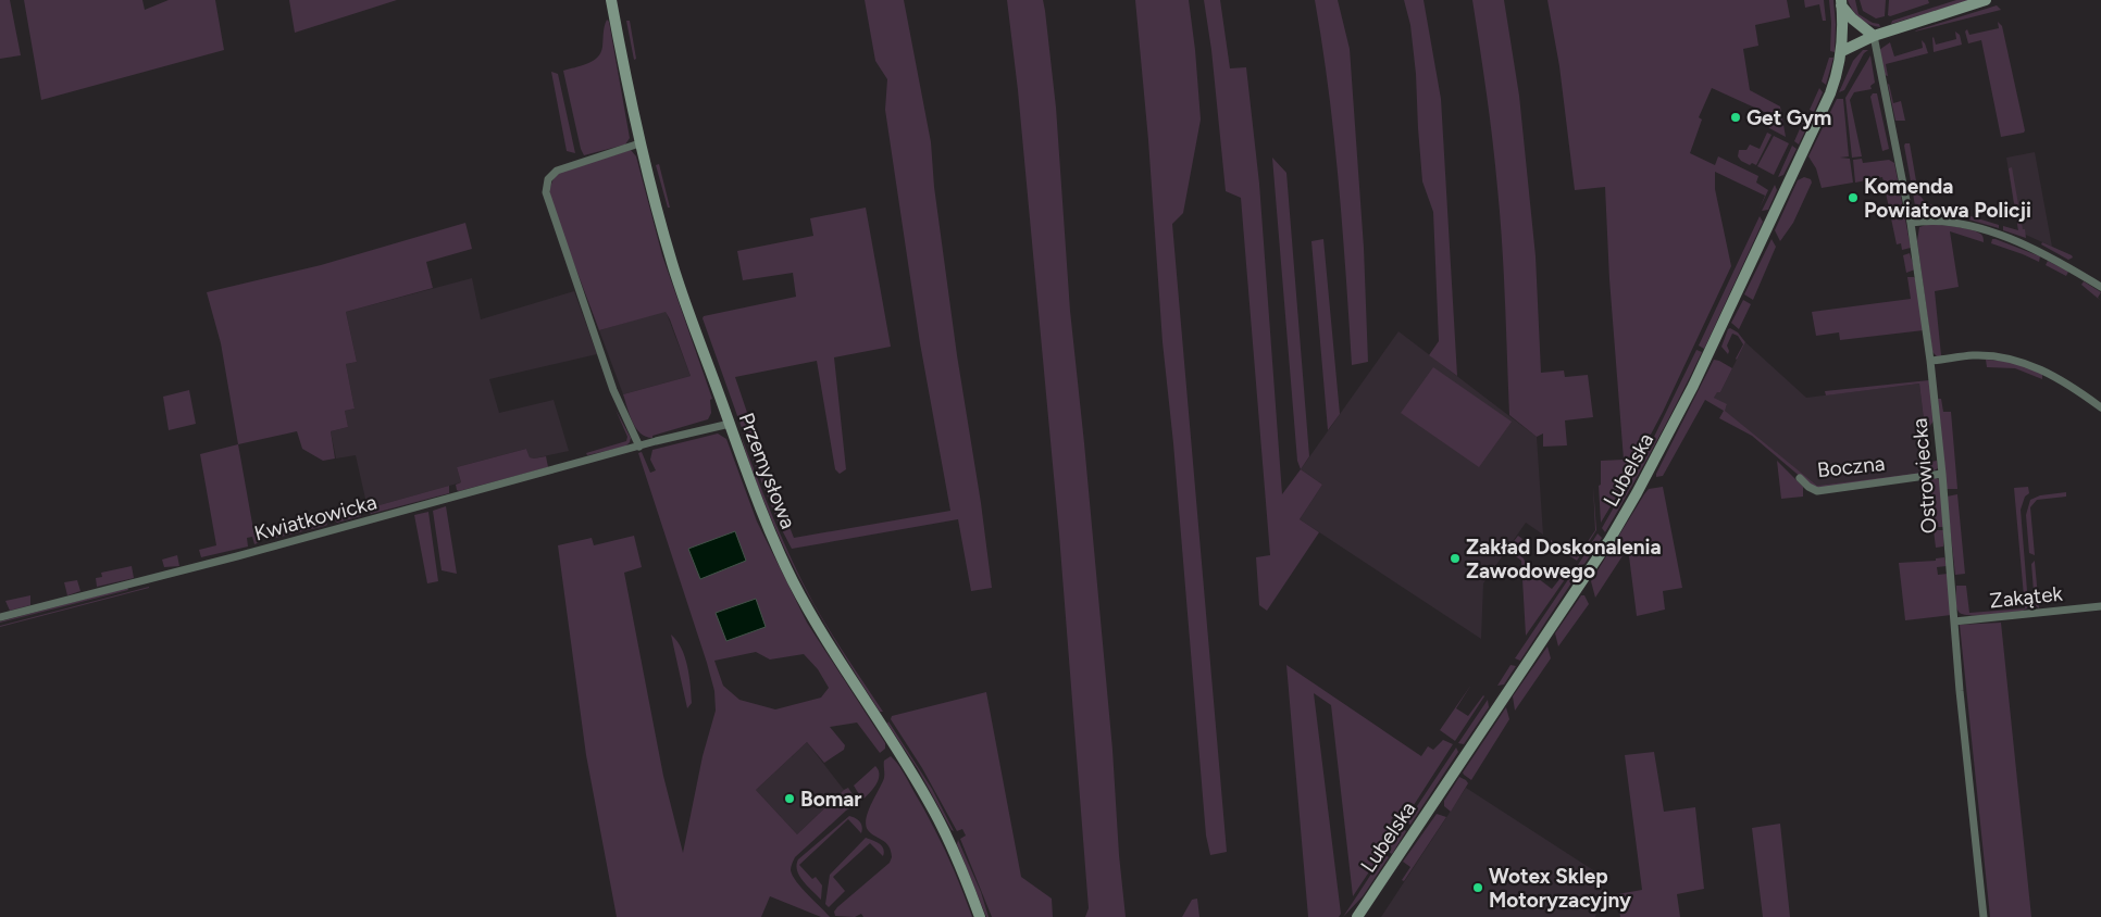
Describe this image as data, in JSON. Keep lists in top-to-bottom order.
{
  "streets": {
    "street": [
      "Boczna",
      "Lubelska",
      "Przemysłowa",
      "Ostrowiecka",
      "Kwiatkowicka",
      "Zakątek"
    ]
  },
  "crossings": [
    ["Boczna", "Ostrowiecka"],
    ["Przemysłowa", "Kwiatkowicka"],
    ["Ostrowiecka", "Zakątek"]
  ],
  "places": [
    "Get Gym",
    "Komenda Powiatowa Policji",
    "Zakład Doskonalenia Zawodowego",
    "Bomar",
    "Wotex Sklep Motoryzacyjny"
  ]
}
